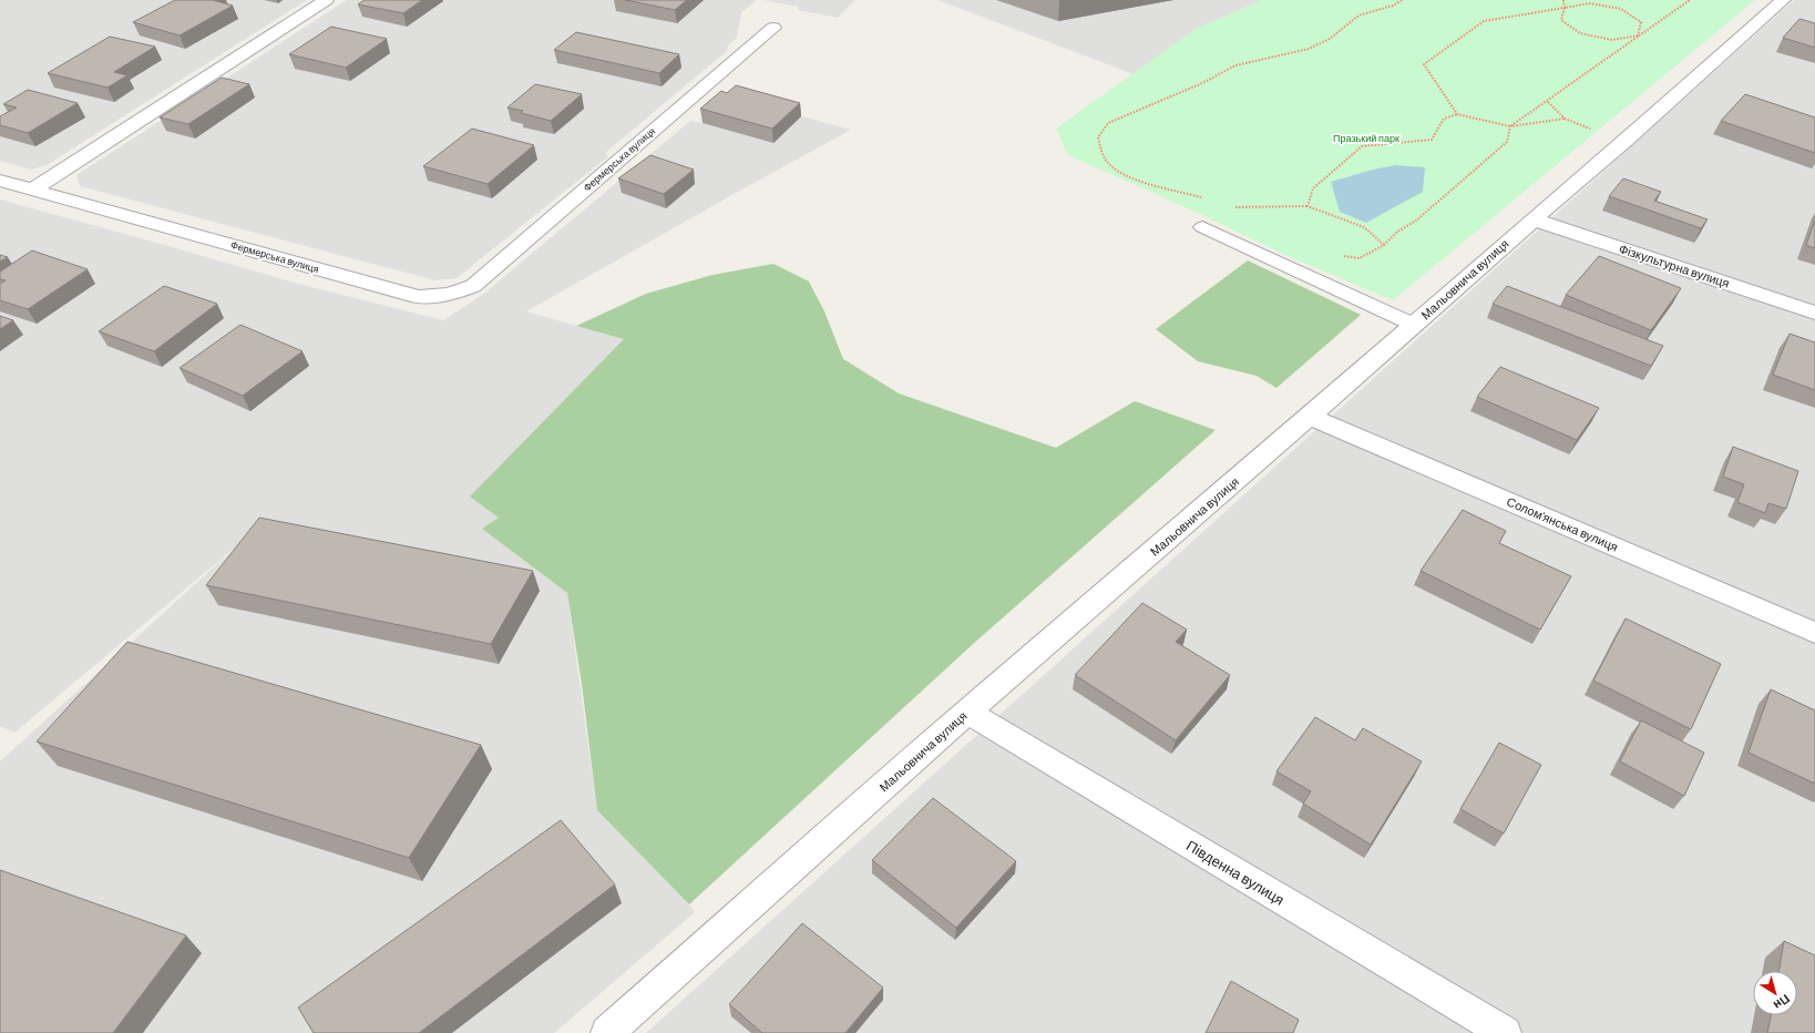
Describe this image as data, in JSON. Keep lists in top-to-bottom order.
{
  "streets": {
    "street": [
      "Фермерська вулиця",
      "Фізкультурна вулиця",
      "Мальовнича вулиця",
      "Солом'янська вулиця",
      "Південна вулиця"
    ]
  },
  "crossings": [
    ["Фізкультурна вулиця", "Мальовнича вулиця"],
    ["Мальовнича вулиця", "Солом'янська вулиця"],
    ["Мальовнича вулиця", "Південна вулиця"]
  ],
  "parks": ["Празький парк"],
  "north": "bottom right"
}
